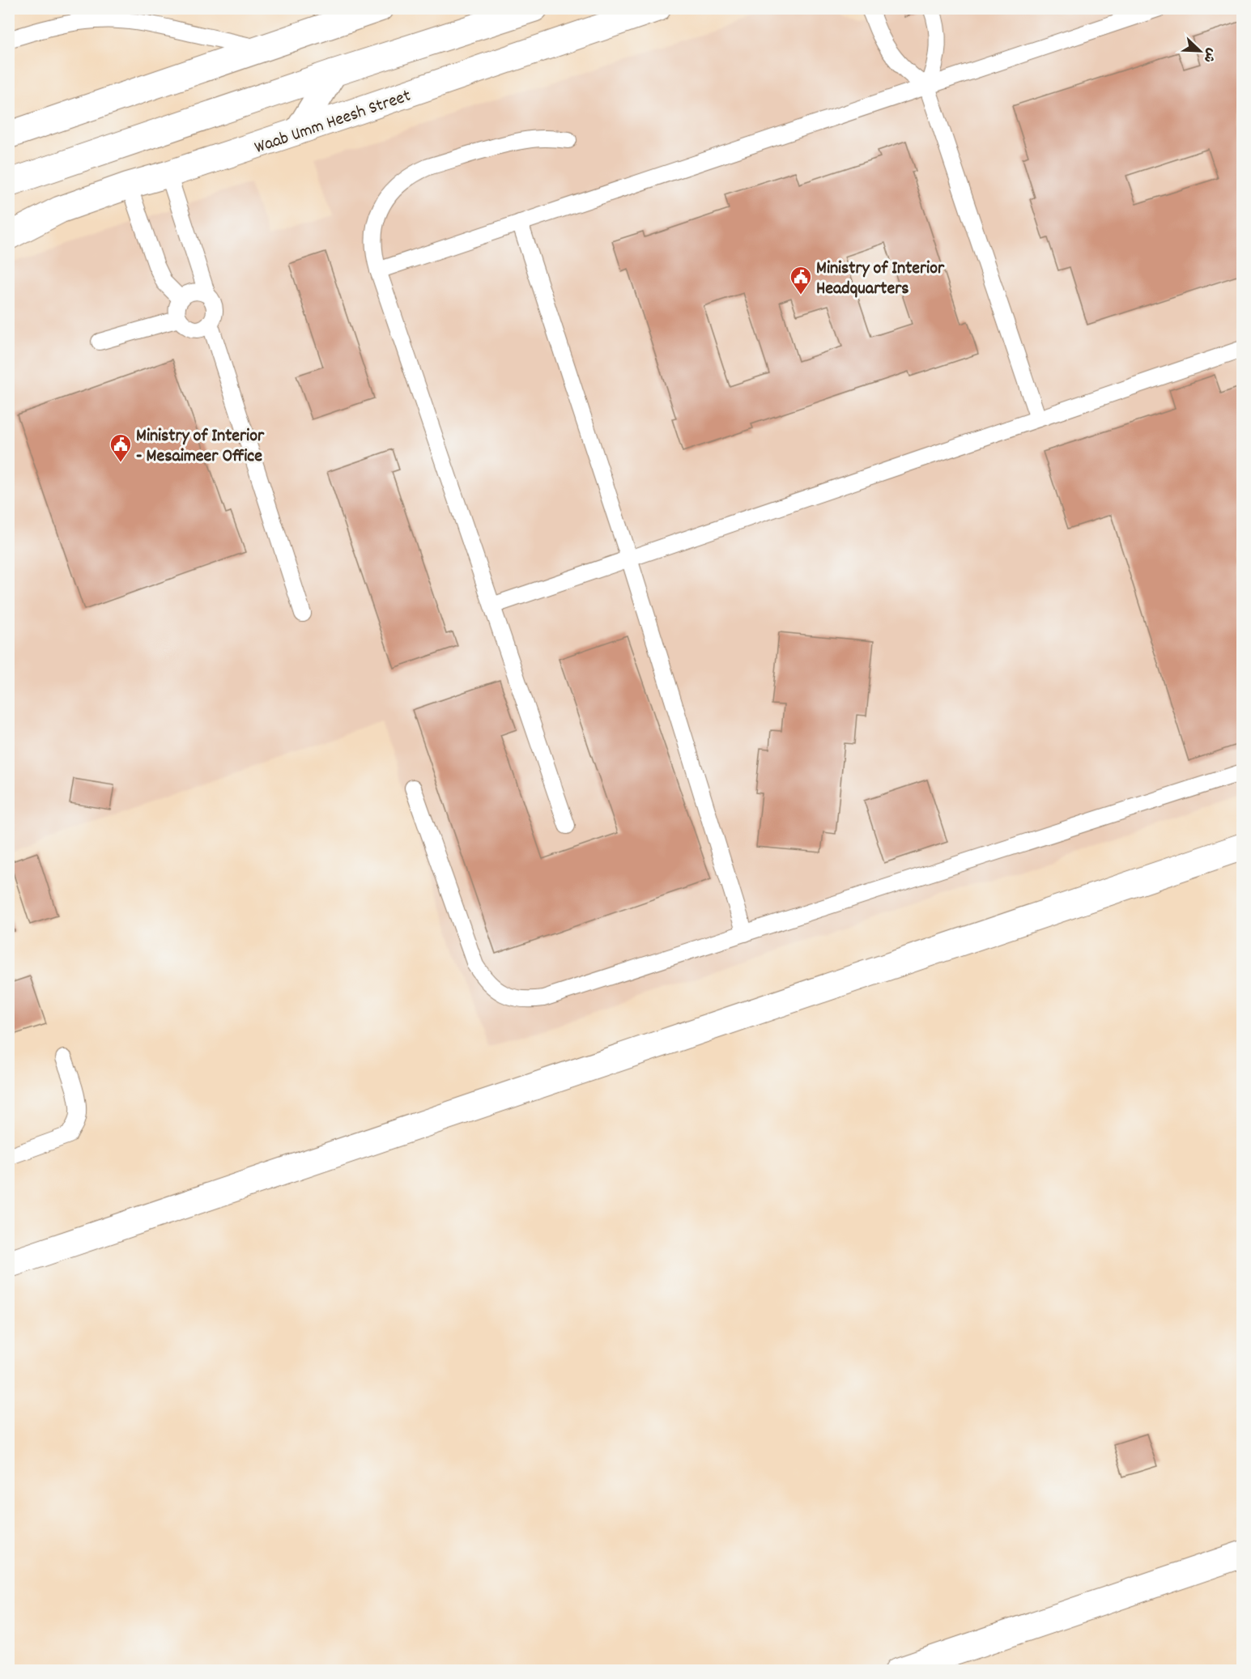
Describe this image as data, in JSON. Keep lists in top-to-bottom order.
{
  "streets": {
    "street": ["Waab Umm Heesh Street"]
  },
  "places": {
    "public building": ["Ministry of Interior Headquarters", "Ministry of Interior - Mesaimeer Office"]
  },
  "north": "bottom right"
}
